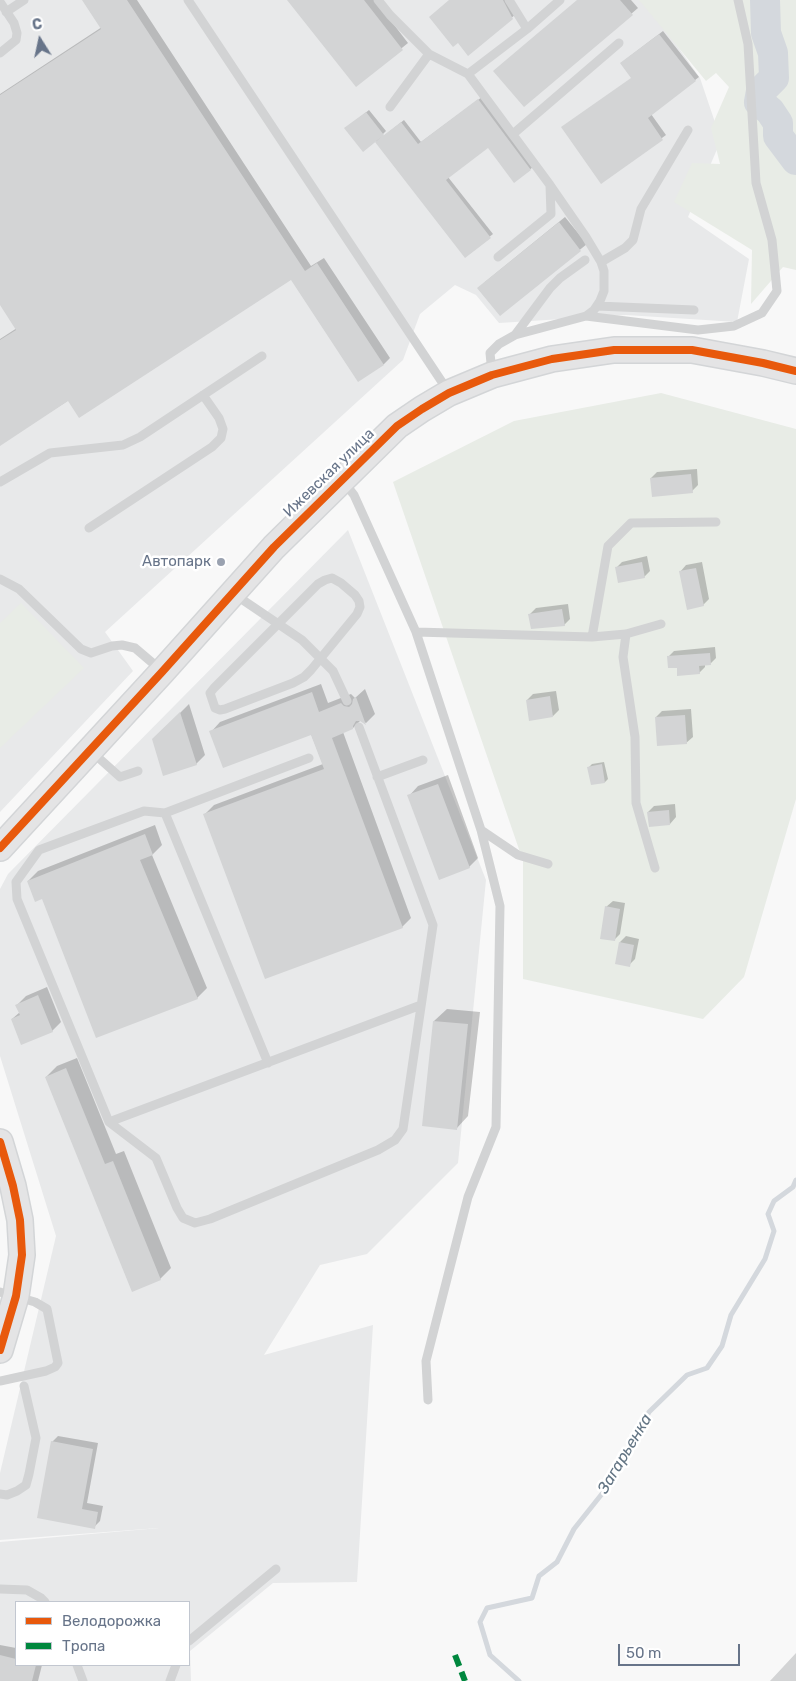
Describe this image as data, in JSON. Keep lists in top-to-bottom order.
{
  "streets": {
    "street": ["Ижевская улица"]
  },
  "water": ["Загарьенка"],
  "places": ["Автопарк"],
  "legend": ["Велодорожка", "Тропа"],
  "scale_bar": "50 m",
  "north": "top"
}
